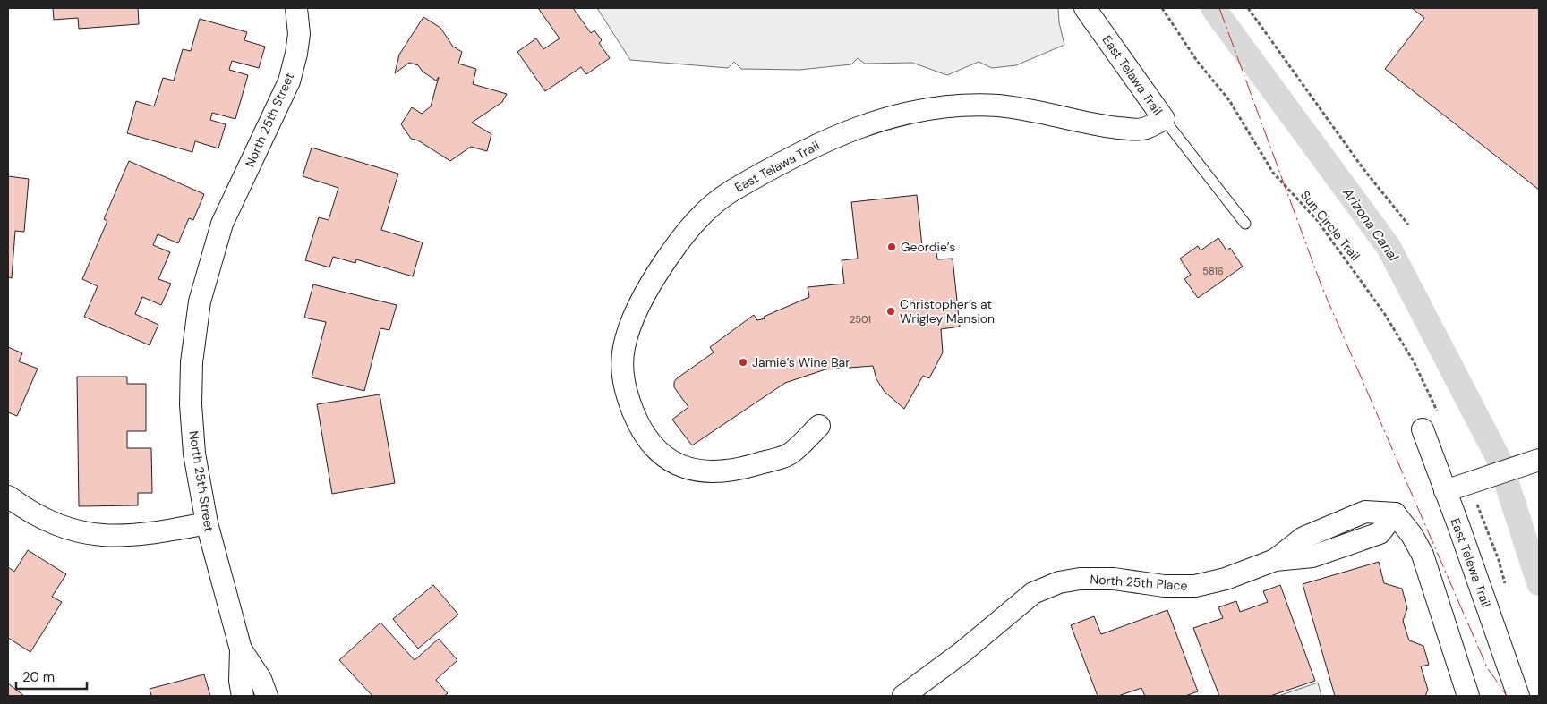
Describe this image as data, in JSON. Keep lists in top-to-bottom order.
{
  "streets": {
    "street": [
      "East Telawa Trail",
      "North 25th Street",
      "East Telewa Trail",
      "North 25th Place"
    ],
    "path": ["Sun Circle Trail"]
  },
  "water": ["Arizona Canal"],
  "places": ["Geordie’s", "Christopher’s at Wrigley Mansion", "Jamie’s Wine Bar"],
  "house_numbers": ["5816", "2501"],
  "scale_bar": "20 m"
}
